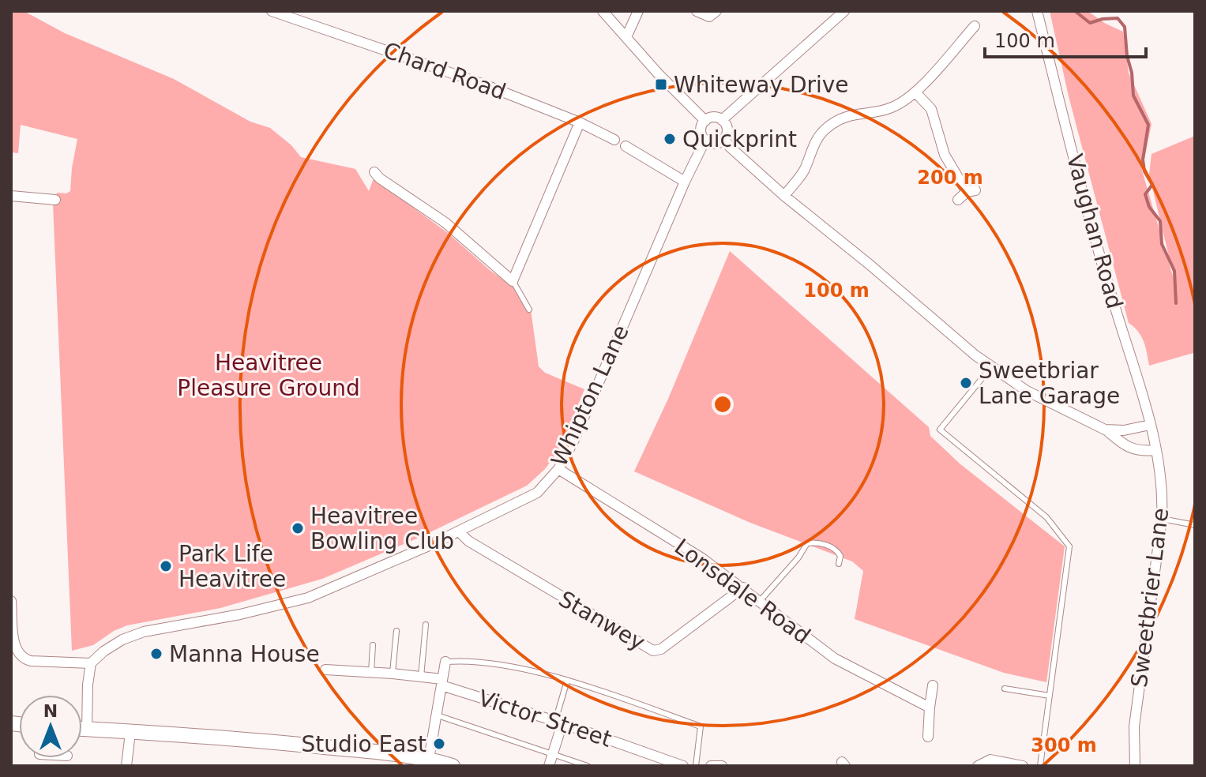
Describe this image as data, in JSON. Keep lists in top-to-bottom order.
{
  "streets": {
    "street": [
      "Chard Road",
      "Vaughan Road",
      "Whipton Lane",
      "Lonsdale Road",
      "Sweetbrier Lane",
      "Stanwey",
      "Victor Street"
    ]
  },
  "crossings": [
    ["Vaughan Road", "Sweetbrier Lane"],
    ["Whipton Lane", "Lonsdale Road"],
    ["Whipton Lane", "Stanwey"],
    ["Lonsdale Road", "Stanwey"]
  ],
  "parks": ["Heavitree Pleasure Ground"],
  "places": {
    "transit": ["Whiteway Drive"],
    "other": [
      "Quickprint",
      "Sweetbriar Lane Garage",
      "Heavitree Bowling Club",
      "Park Life Heavitree",
      "Manna House",
      "Studio East"
    ]
  },
  "scale_bar": "100 m",
  "north": "top",
  "rings": ["200 m", "100 m", "300 m"]
}
